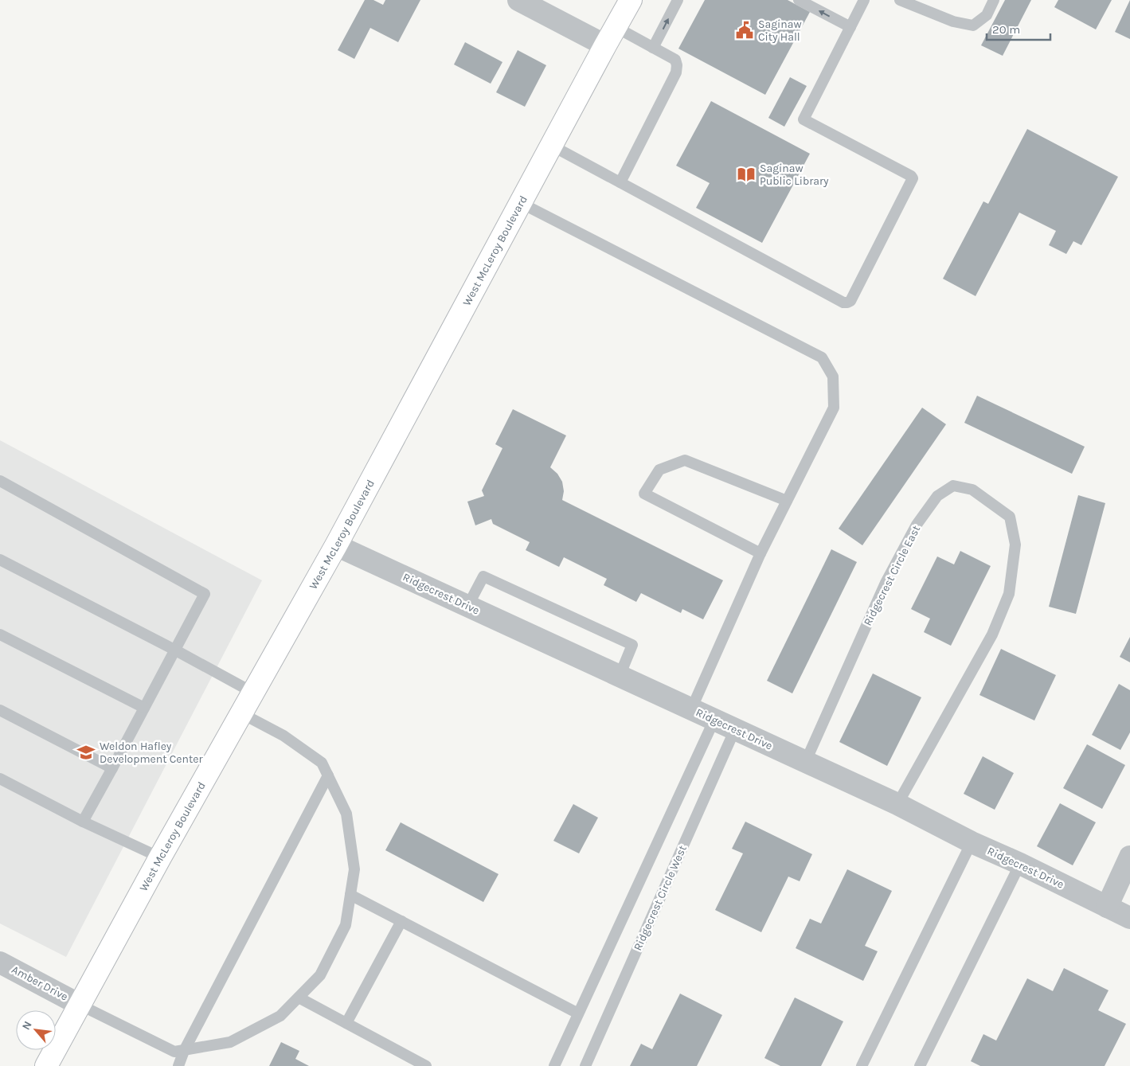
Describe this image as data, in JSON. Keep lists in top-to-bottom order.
{
  "streets": {
    "main road": ["West McLeroy Boulevard"],
    "street": ["Ridgecrest Drive", "Amber Drive"],
    "lane": ["Ridgecrest Circle East", "Ridgecrest Circle West"]
  },
  "crossings": [
    ["West McLeroy Boulevard", "Ridgecrest Drive"],
    ["West McLeroy Boulevard", "Amber Drive"],
    ["Ridgecrest Circle East", "Ridgecrest Drive"],
    ["Ridgecrest Drive", "Ridgecrest Circle West"]
  ],
  "places": {
    "public building": ["Saginaw City Hall"],
    "library": ["Saginaw Public Library"],
    "school or university": ["Weldon Hafley Development Center"]
  },
  "scale_bar": "20 m",
  "north": "top left"
}
